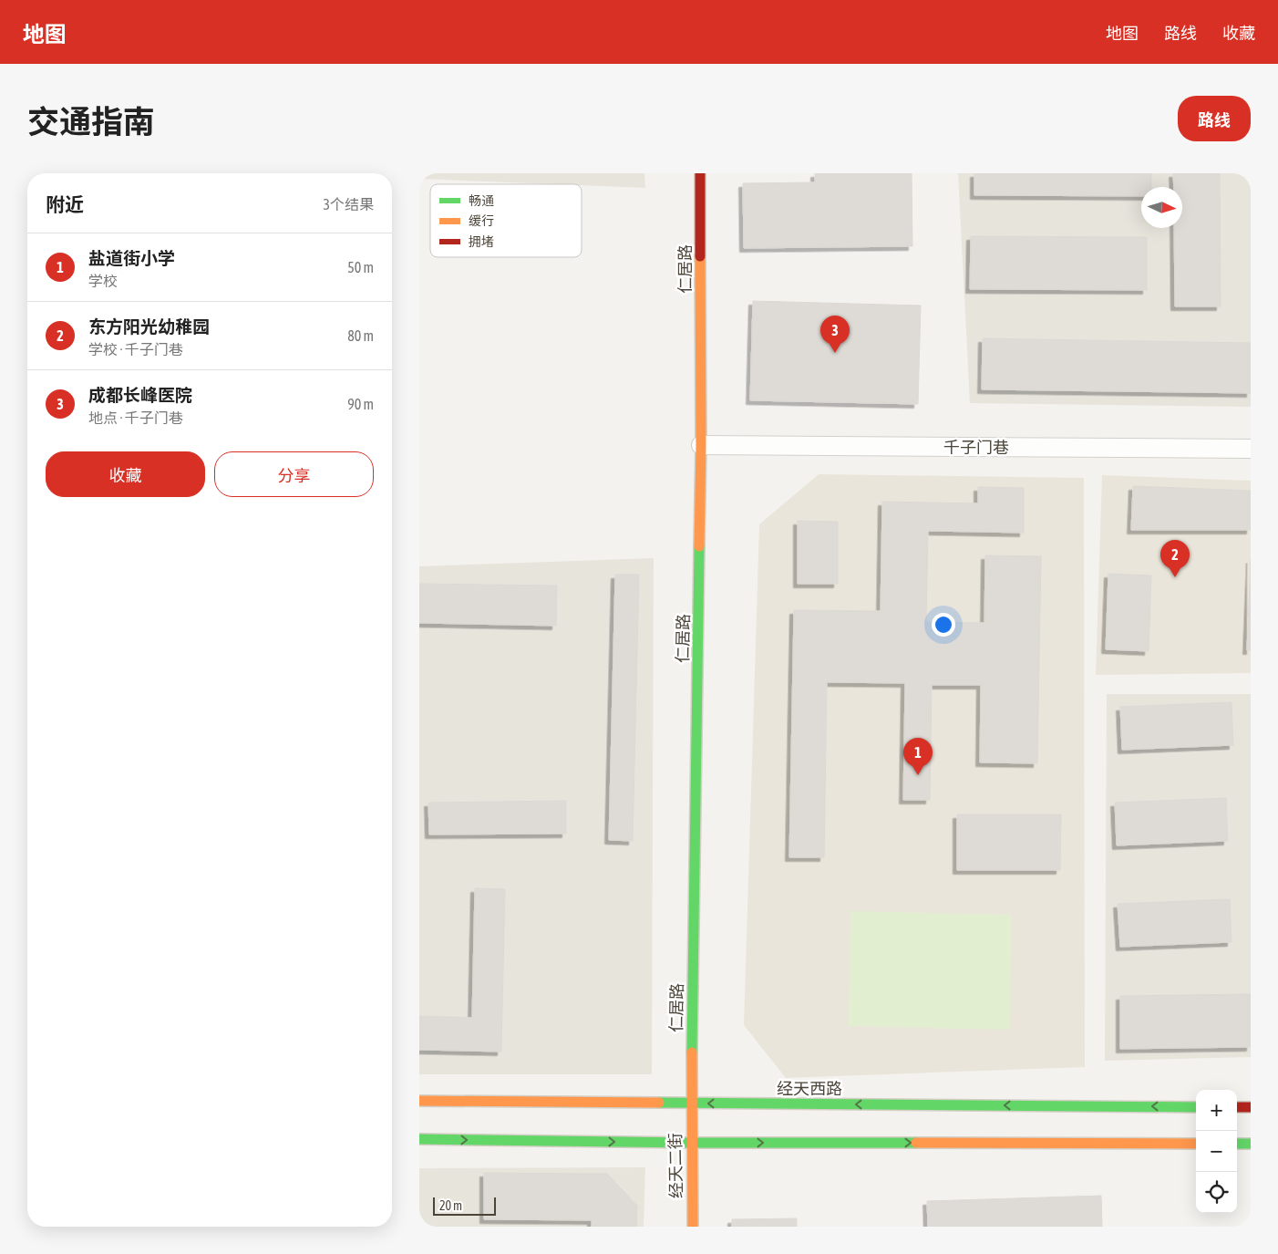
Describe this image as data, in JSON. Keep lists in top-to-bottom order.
{
  "streets": {
    "street": [
      "仁居路",
      "千子门巷",
      "经天西路",
      "经天二街"
    ]
  },
  "crossings": [
    ["仁居路", "千子门巷"],
    ["仁居路", "经天西路"],
    ["仁居路", "经天二街"],
    ["经天西路", "经天二街"]
  ],
  "legend": ["畅通", "缓行", "拥堵"],
  "scale_bar": "20 m",
  "north": "right",
  "page": {
    "header": "地图",
    "nav": ["地图", "路线", "收藏"],
    "title": "交通指南",
    "buttons": [
      "路线",
      ["收藏", "分享"]
    ],
    "heading": ["附近", "3个结果"],
    "list": [
      {
        "mark": "1",
        "name": "盐道街小学",
        "note": "学校",
        "value": "50 m"
      },
      {
        "mark": "2",
        "name": "东方阳光幼稚园",
        "note": "学校 · 千子门巷",
        "value": "80 m"
      },
      {
        "mark": "3",
        "name": "成都长峰医院",
        "note": "地点 · 千子门巷",
        "value": "90 m"
      }
    ],
    "pins": ["3", "2", "1"],
    "map_buttons": ["+", "−"],
    "scale": "20 m"
  }
}
